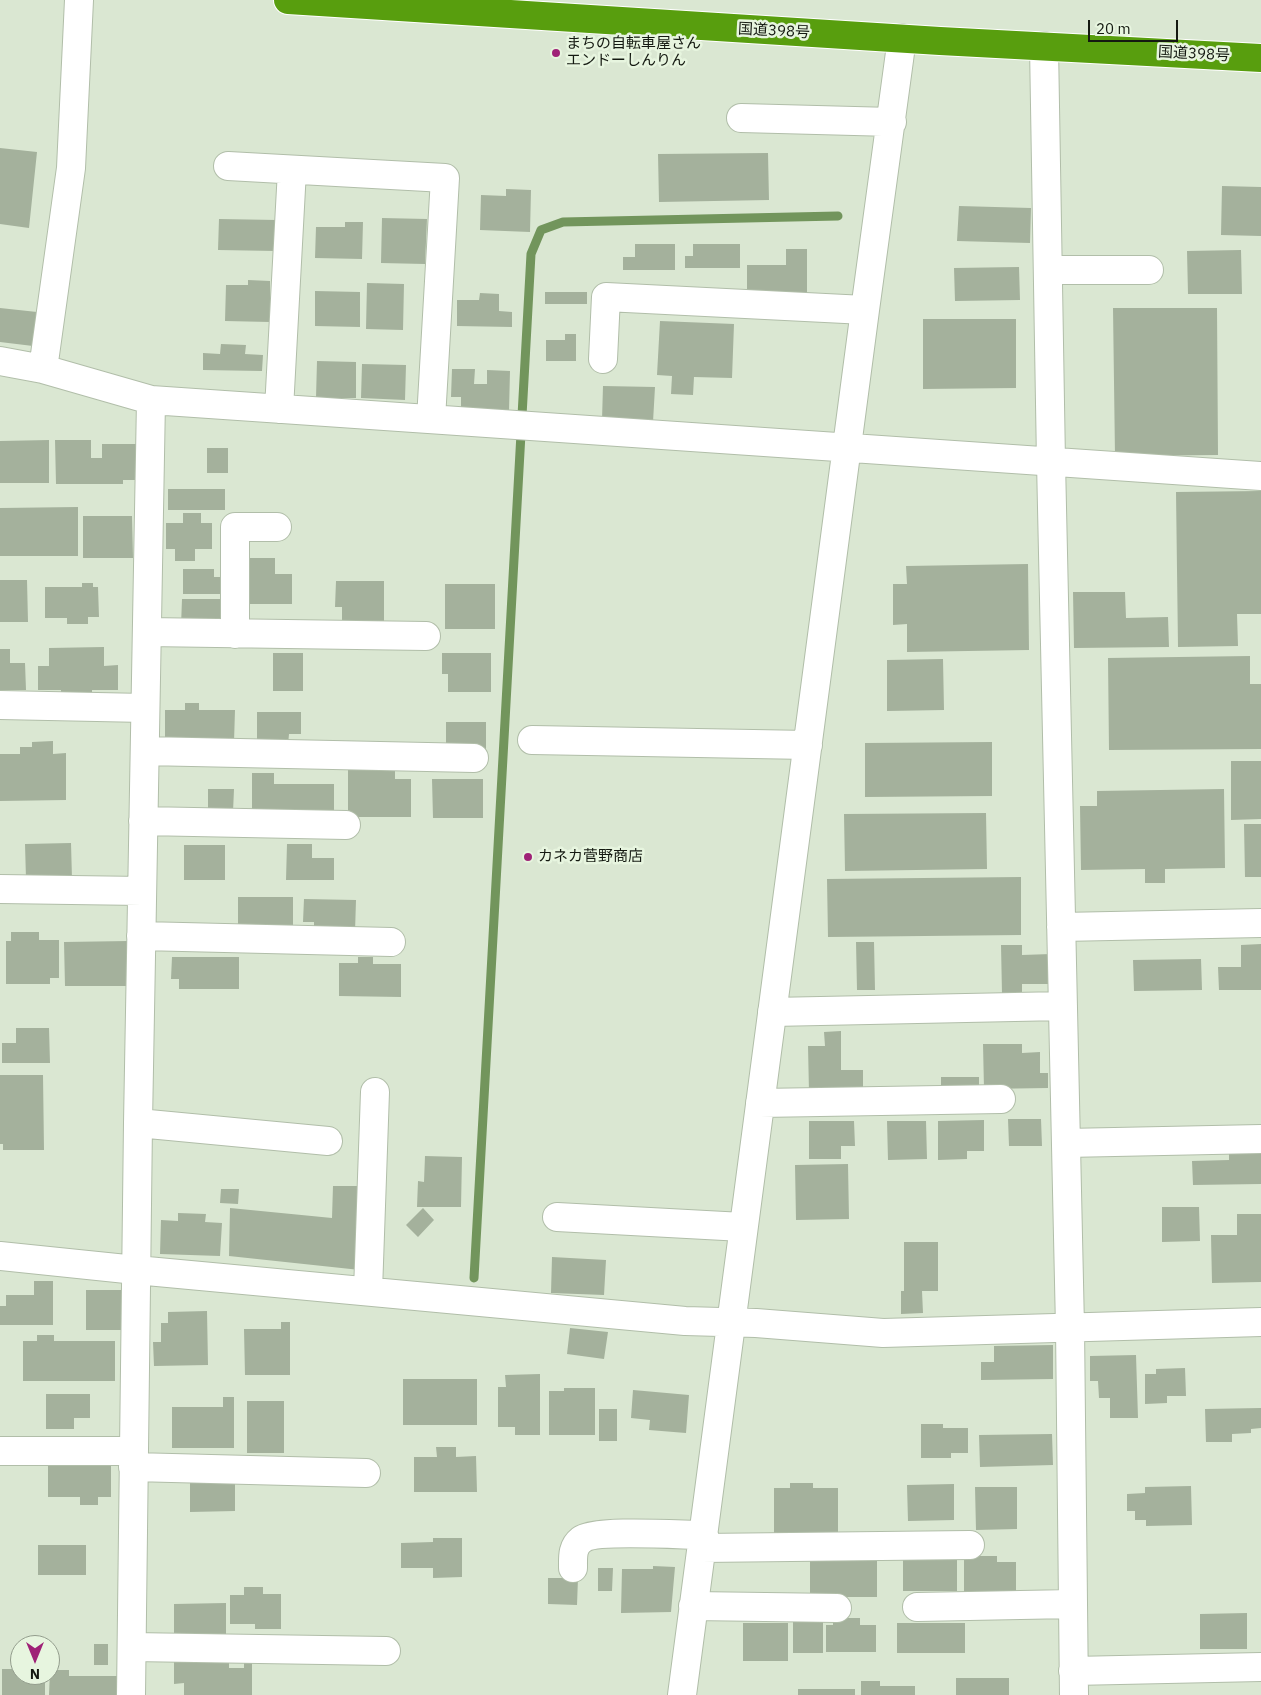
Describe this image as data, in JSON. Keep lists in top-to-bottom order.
{
  "streets": {
    "highway": ["国道398号"]
  },
  "places": ["まちの自転車屋さん エンドーしんりん", "カネカ菅野商店"],
  "scale_bar": "20 m",
  "north": "bottom"
}
